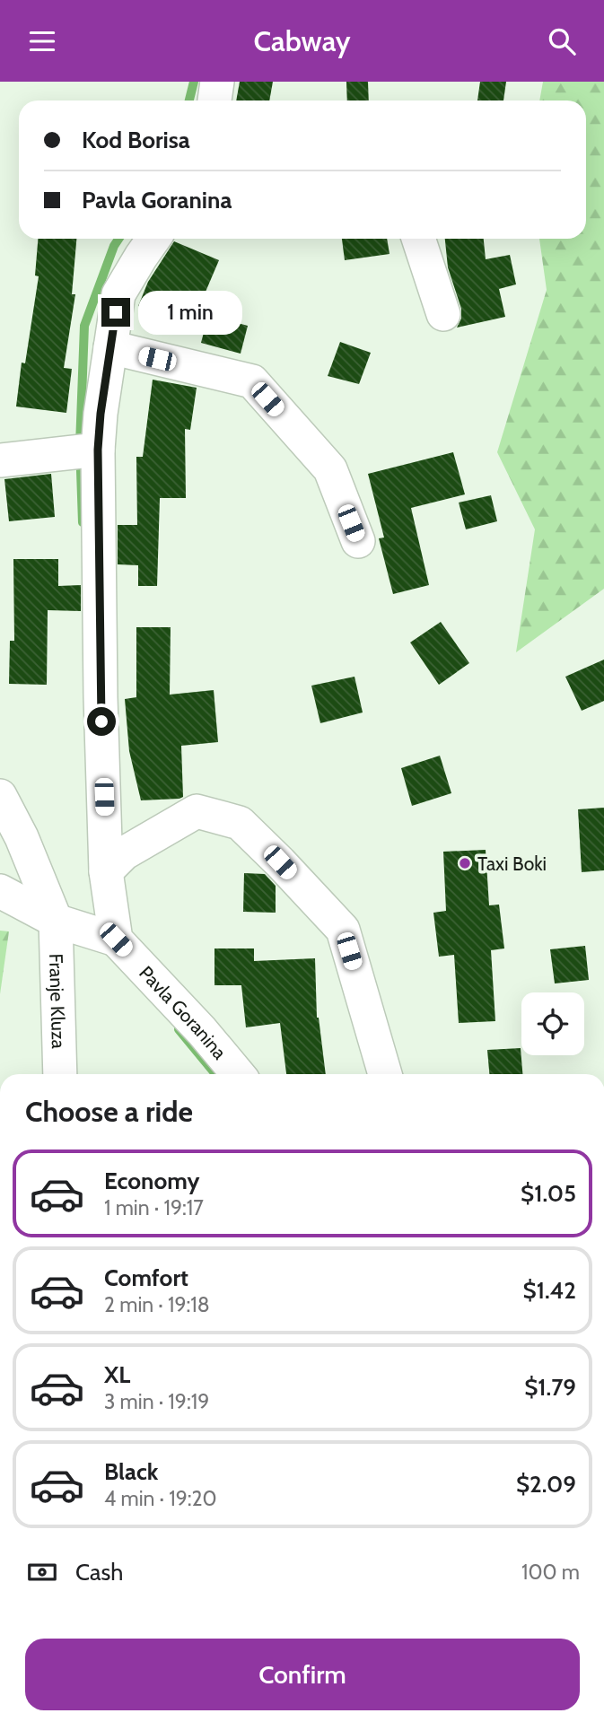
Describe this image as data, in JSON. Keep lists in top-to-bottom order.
{
  "streets": {
    "street": ["Franje Kluza", "Pavla Goranina"]
  },
  "places": ["Taxi Boki"],
  "page": {
    "header": "Cabway",
    "banner": ["Kod Borisa", "Pavla Goranina"],
    "bubble": "1 min",
    "heading": "Choose a ride",
    "list": [
      {
        "name": "Economy",
        "note": "1 min · 19:17",
        "value": "$1.05"
      },
      {
        "name": "Comfort",
        "note": "2 min · 19:18",
        "value": "$1.42"
      },
      {
        "name": "XL",
        "note": "3 min · 19:19",
        "value": "$1.79"
      },
      {
        "name": "Black",
        "note": "4 min · 19:20",
        "value": "$2.09"
      }
    ],
    "pay": ["Cash", "100 m"],
    "buttons": "Confirm"
  }
}
